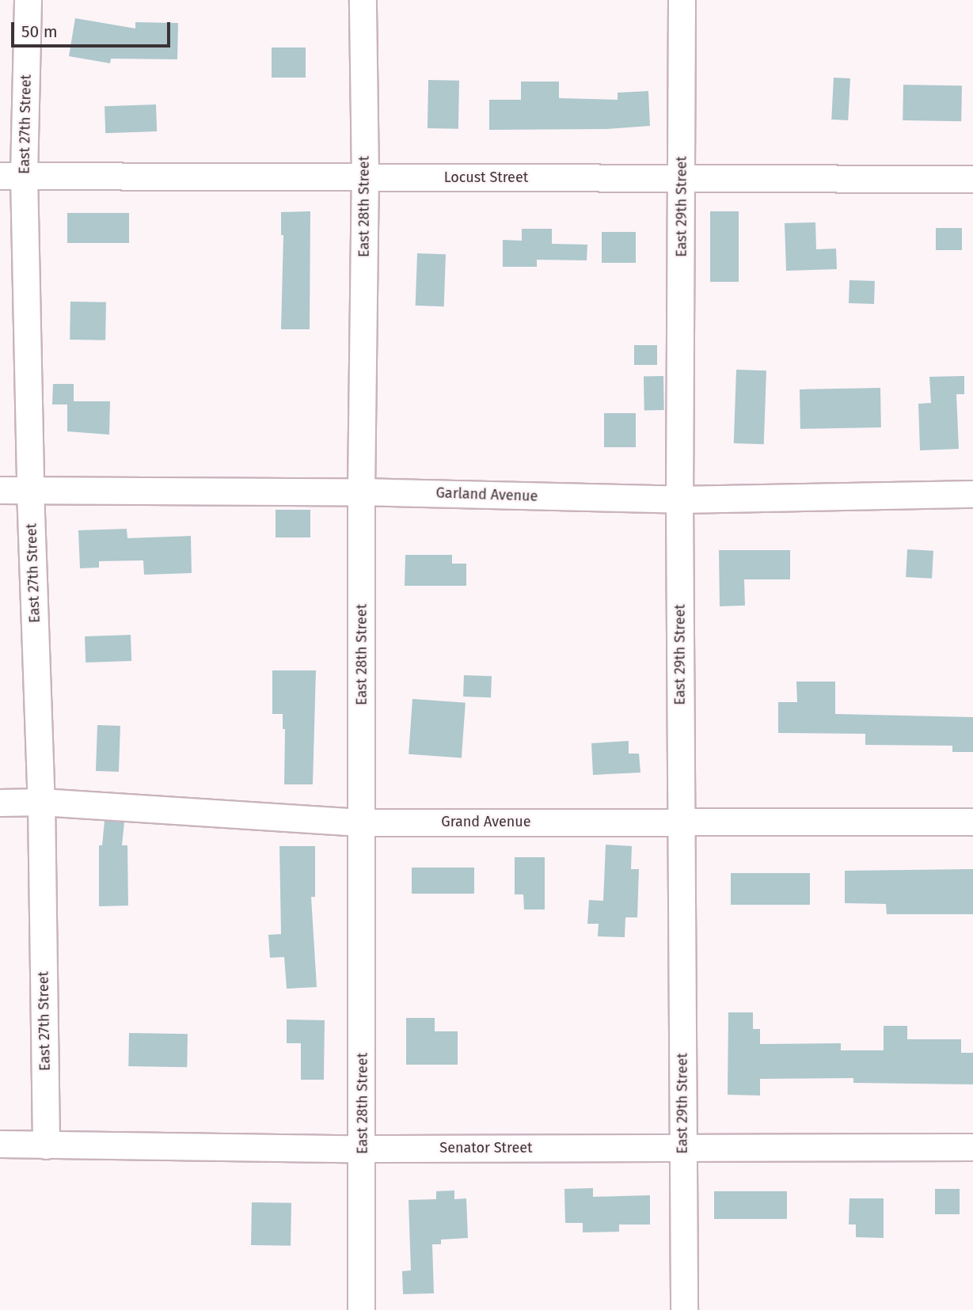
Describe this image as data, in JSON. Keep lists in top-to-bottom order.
{
  "streets": {
    "street": [
      "East 27th Street",
      "Locust Street",
      "East 28th Street",
      "East 29th Street",
      "Garland Avenue",
      "Grand Avenue",
      "Senator Street"
    ]
  },
  "crossings": [
    ["East 27th Street", "Locust Street"],
    ["East 27th Street", "Garland Avenue"],
    ["East 27th Street", "Grand Avenue"],
    ["East 27th Street", "Senator Street"],
    ["Locust Street", "East 28th Street"],
    ["Locust Street", "East 29th Street"],
    ["East 28th Street", "Garland Avenue"],
    ["East 28th Street", "Grand Avenue"],
    ["East 28th Street", "Senator Street"],
    ["East 29th Street", "Garland Avenue"],
    ["East 29th Street", "Grand Avenue"],
    ["East 29th Street", "Senator Street"]
  ],
  "scale_bar": "50 m"
}
